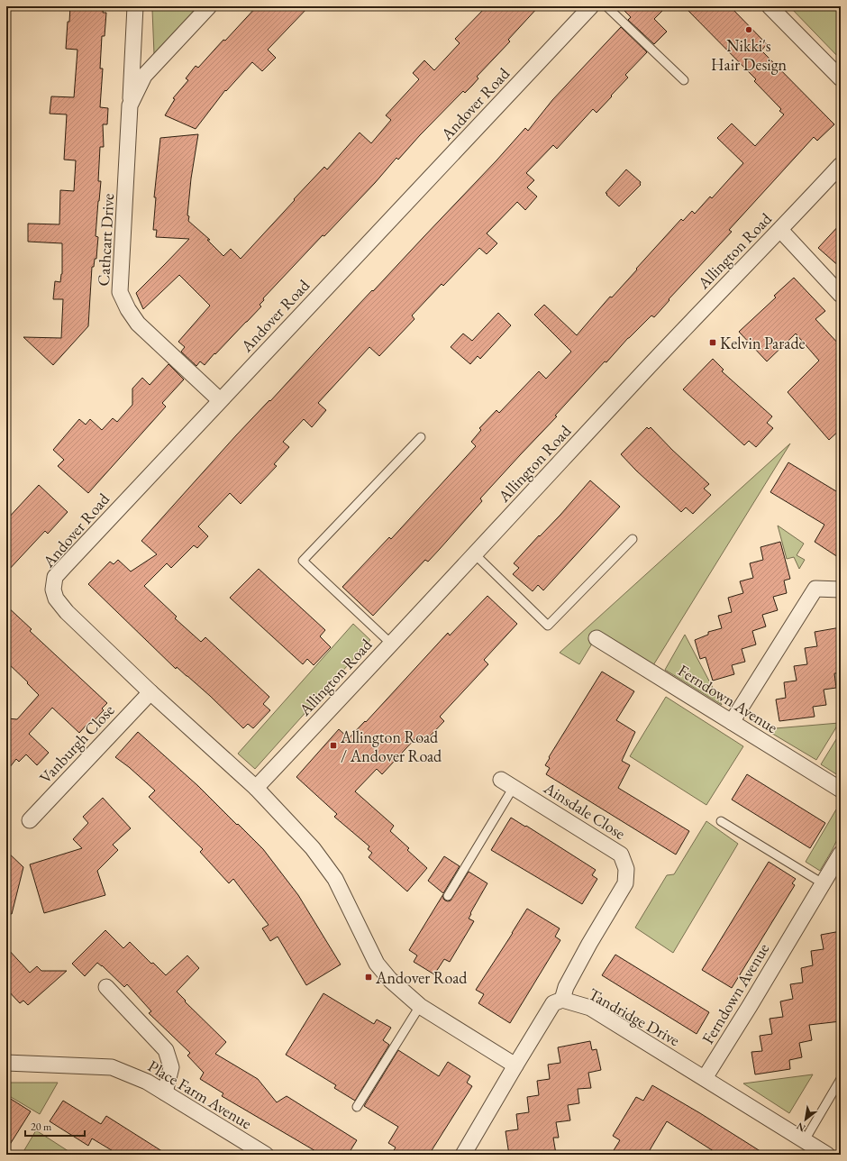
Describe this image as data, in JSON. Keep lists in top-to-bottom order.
{
  "streets": {
    "street": [
      "Andover Road",
      "Cathcart Drive",
      "Allington Road",
      "Ferndown Avenue",
      "Vanburgh Close",
      "Ainsdale Close",
      "Tandridge Drive",
      "Place Farm Avenue"
    ]
  },
  "crossings": [
    ["Andover Road", "Cathcart Drive"],
    ["Andover Road", "Allington Road"],
    ["Andover Road", "Vanburgh Close"],
    ["Andover Road", "Tandridge Drive"],
    ["Ferndown Avenue", "Tandridge Drive"],
    ["Ainsdale Close", "Tandridge Drive"]
  ],
  "places": {
    "other": ["Nikki's Hair Design"],
    "transit": ["Kelvin Parade", "Allington Road / Andover Road", "Andover Road"]
  },
  "scale_bar": "20 m",
  "north": "bottom left"
}
